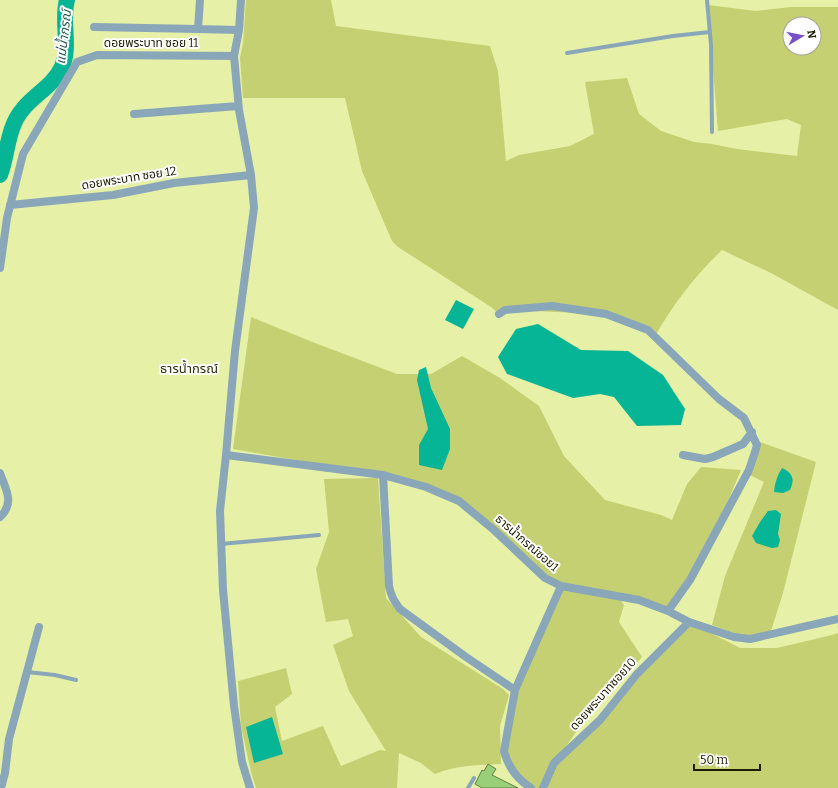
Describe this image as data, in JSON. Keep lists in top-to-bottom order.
{
  "streets": {
    "street": [
      "ดอยพระบาท ซอย 11",
      "ดอยพระบาท ซอย 12",
      "ธารน้ำกรณ์ซอย1",
      "ดอยพระบาทซอย10"
    ]
  },
  "crossings": [
    ["ดอยพระบาท ซอย 11", "ดอยพระบาท ซอย 12"],
    ["ธารน้ำกรณ์ซอย1", "ดอยพระบาทซอย10"]
  ],
  "districts": ["ธารน้ำกรณ์"],
  "water": ["แม่น้ำกรณ์"],
  "scale_bar": "50 m",
  "north": "right"
}
